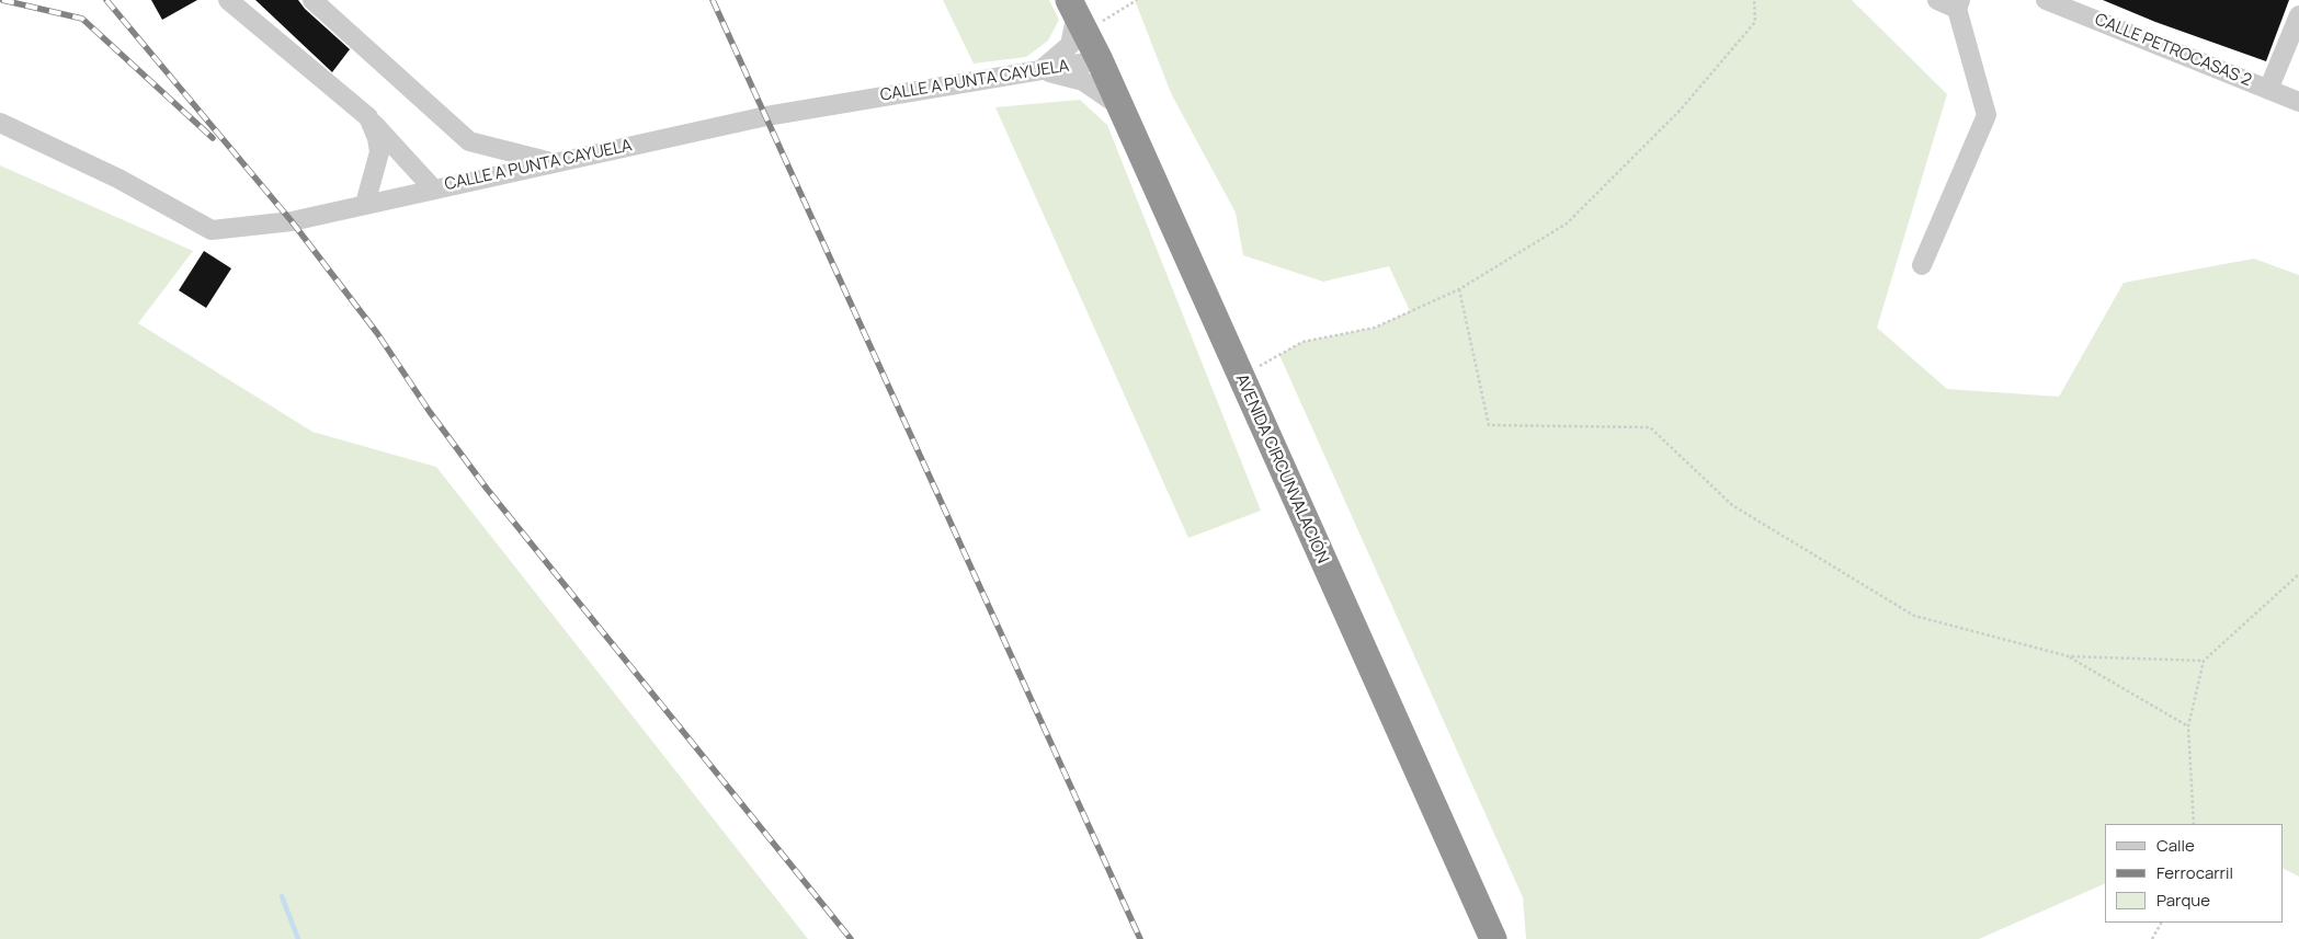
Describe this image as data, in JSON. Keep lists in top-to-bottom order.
{
  "streets": {
    "highway": ["AVENIDA CIRCUNVALACIÓN"],
    "street": ["CALLE PETROCASAS 2", "CALLE A PUNTA CAYUELA"]
  },
  "crossings": [
    ["CALLE A PUNTA CAYUELA", "AVENIDA CIRCUNVALACIÓN"]
  ],
  "legend": ["Calle", "Ferrocarril", "Parque"]
}
